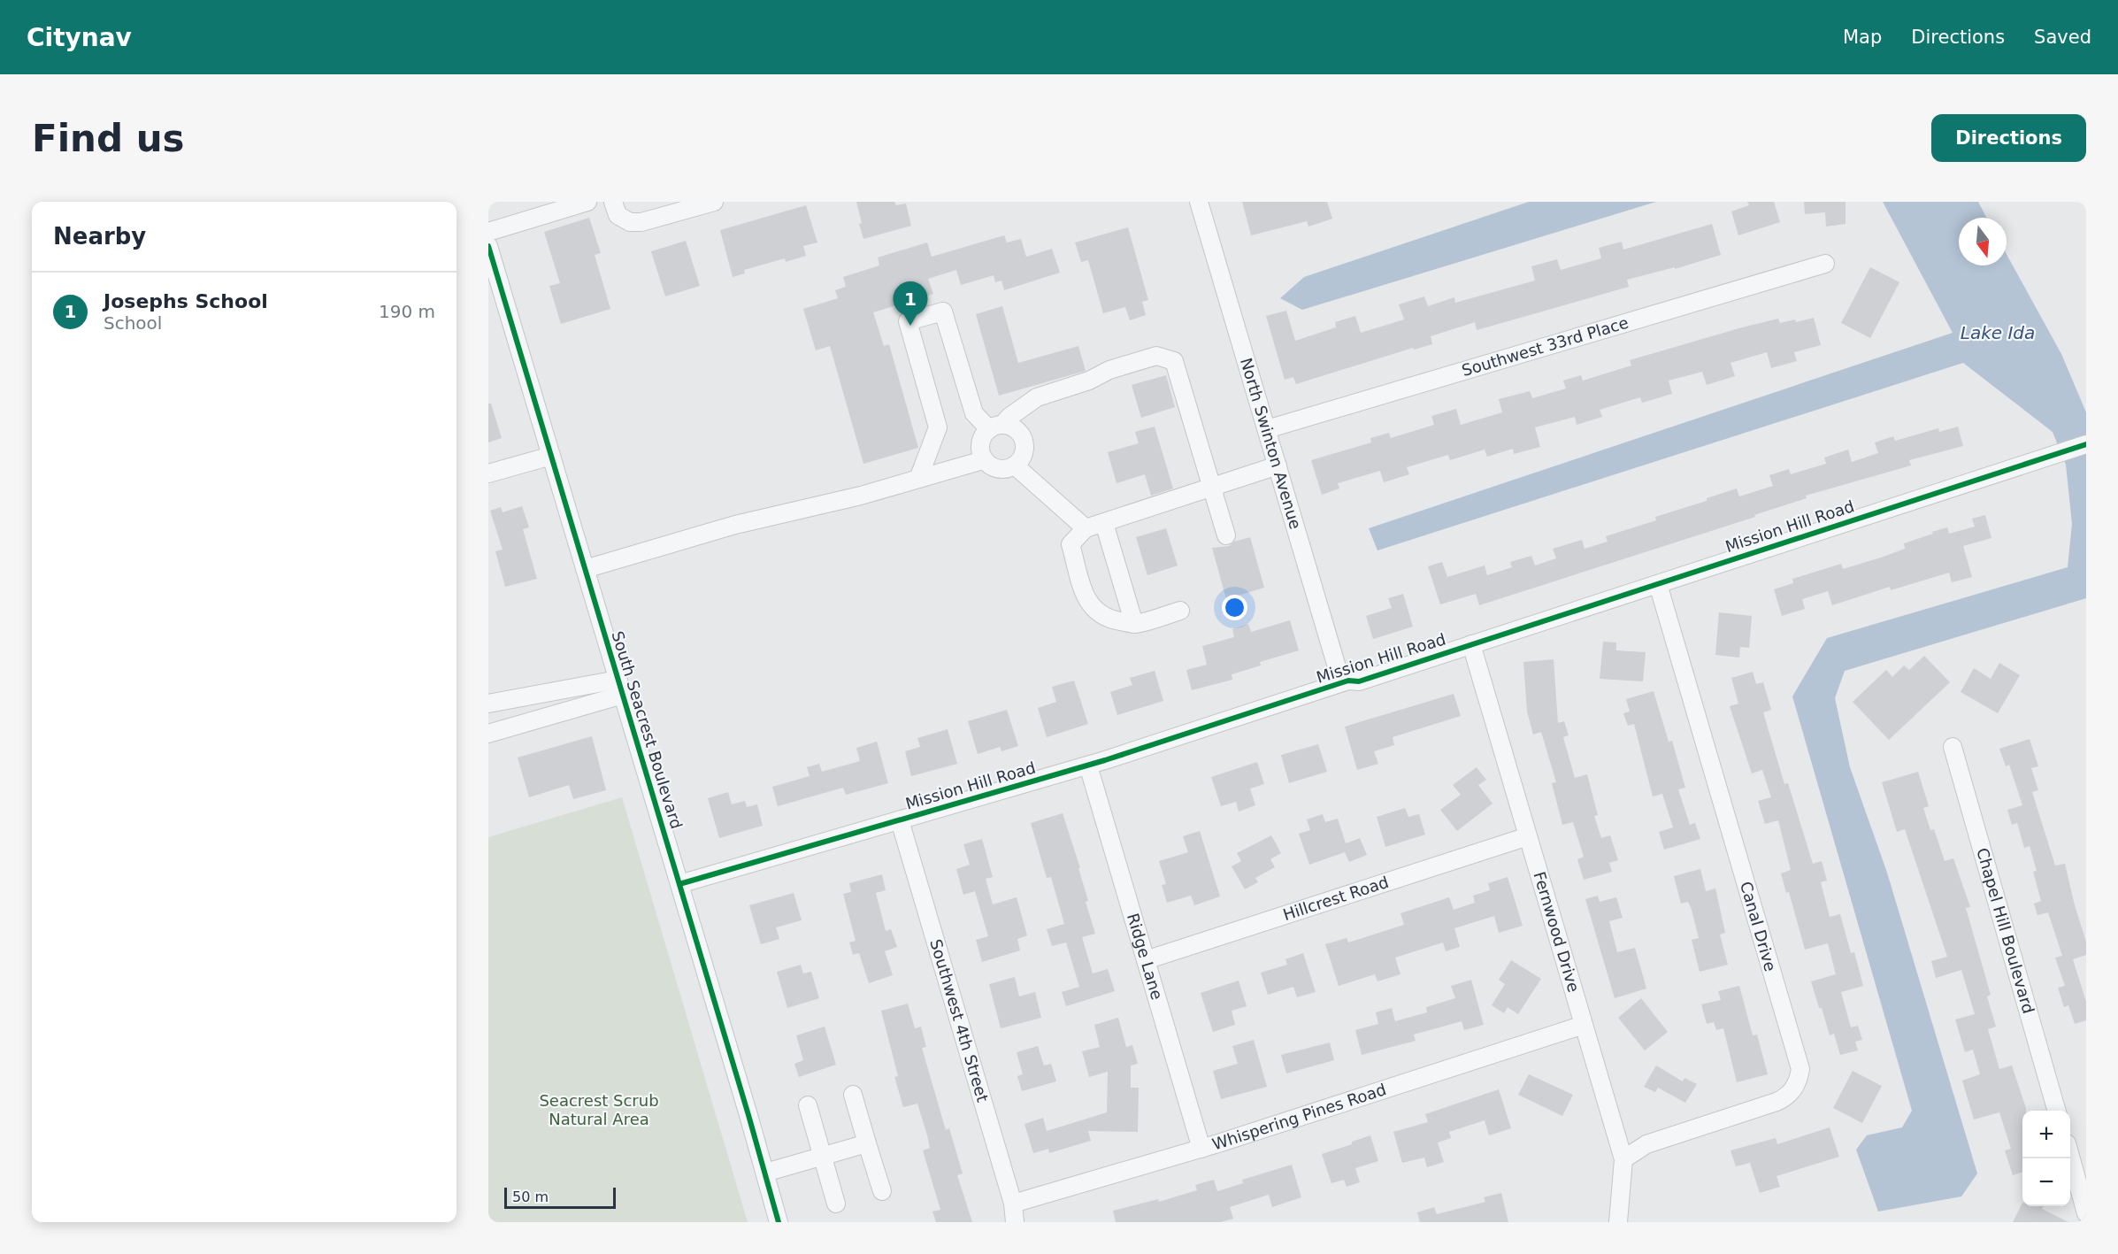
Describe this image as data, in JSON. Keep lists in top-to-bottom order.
{
  "streets": {
    "street": [
      "Southwest 33rd Place",
      "North Swinton Avenue",
      "Mission Hill Road",
      "South Seacrest Boulevard",
      "Hillcrest Road",
      "Canal Drive",
      "Chapel Hill Boulevard",
      "Fernwood Drive",
      "Ridge Lane",
      "Southwest 4th Street",
      "Whispering Pines Road"
    ]
  },
  "crossings": [
    ["Southwest 33rd Place", "North Swinton Avenue"],
    ["North Swinton Avenue", "Mission Hill Road"],
    ["Mission Hill Road", "South Seacrest Boulevard"],
    ["Mission Hill Road", "Canal Drive"],
    ["Mission Hill Road", "Fernwood Drive"],
    ["Mission Hill Road", "Ridge Lane"],
    ["Mission Hill Road", "Southwest 4th Street"],
    ["Hillcrest Road", "Fernwood Drive"],
    ["Hillcrest Road", "Ridge Lane"],
    ["Canal Drive", "Fernwood Drive"],
    ["Fernwood Drive", "Whispering Pines Road"],
    ["Ridge Lane", "Whispering Pines Road"],
    ["Southwest 4th Street", "Whispering Pines Road"]
  ],
  "water": ["Lake Ida"],
  "parks": ["Seacrest Scrub Natural Area"],
  "scale_bar": "50 m",
  "north": "bottom",
  "page": {
    "header": "Citynav",
    "nav": ["Map", "Directions", "Saved"],
    "buttons": "Directions",
    "title": "Find us",
    "heading": "Nearby",
    "list": [
      {
        "mark": "1",
        "name": "Josephs School",
        "note": "School",
        "value": "190 m"
      }
    ],
    "pins": "1",
    "map_buttons": ["+", "−"],
    "scale": "50 m"
  }
}
